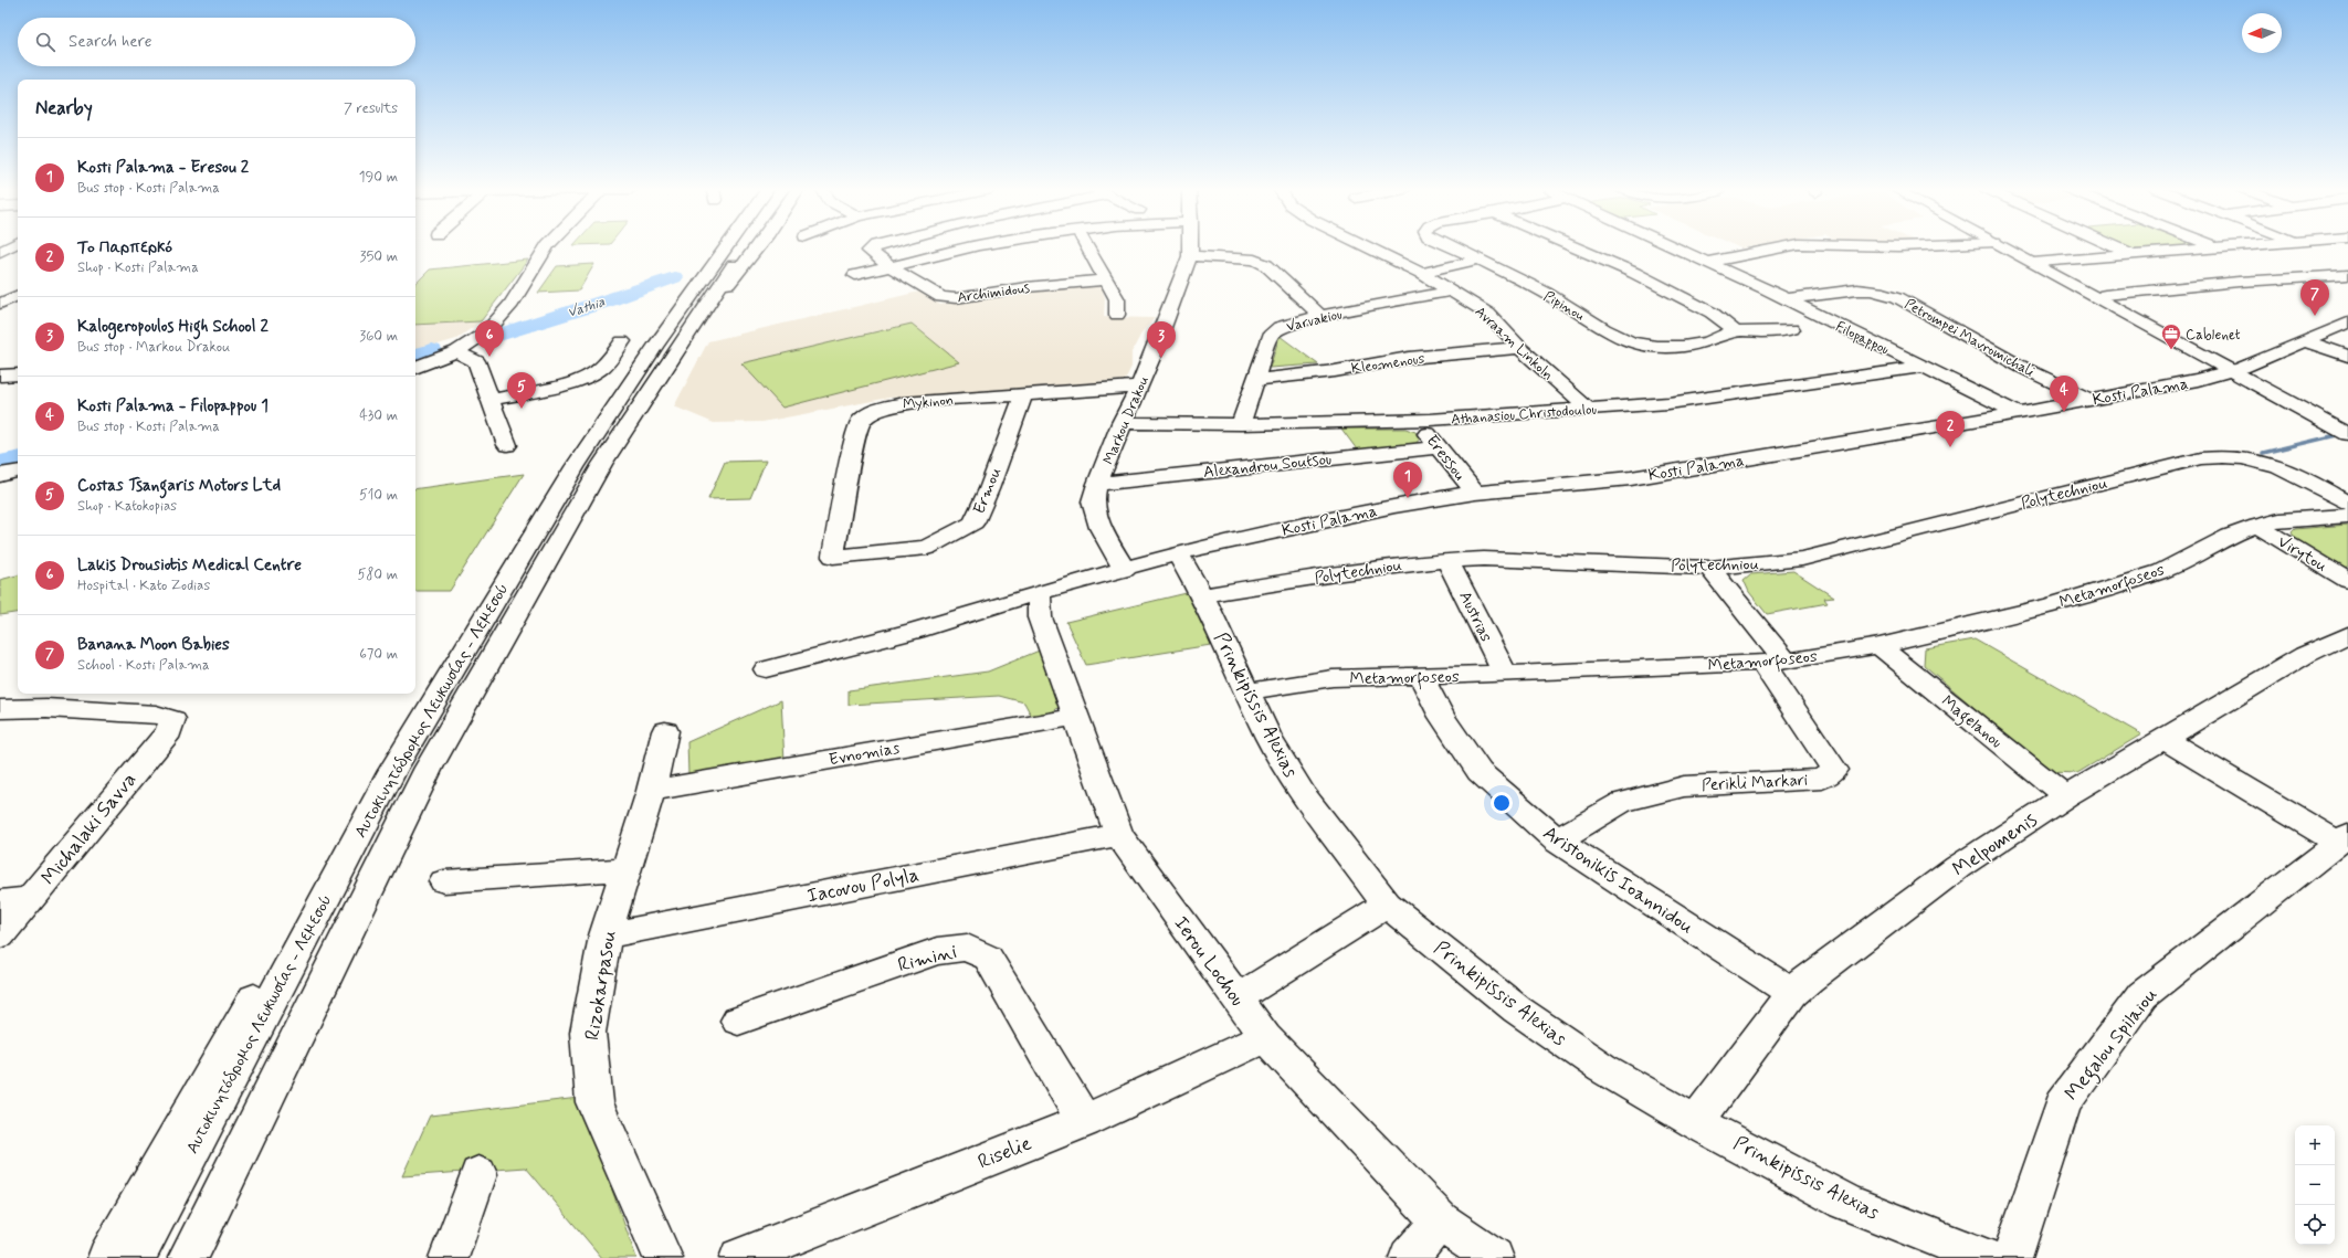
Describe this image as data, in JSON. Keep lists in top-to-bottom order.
{
  "streets": {
    "main road": [
      "Archimidous",
      "Pipinou",
      "Varvakiou",
      "Filopappou",
      "Petrompei Mavromichali",
      "Avraam Linkoln",
      "Kleomenous",
      "Kosti Palama",
      "Mykinon",
      "Athanasiou Christodoulou",
      "Markou Drakou",
      "Eressou",
      "Alexandrou Soutsou",
      "Ermou",
      "Polytechniou",
      "Virytou",
      "Metamorfoseos",
      "Austrias",
      "Prinkipissis Alexias",
      "Αυτοκινητόδρομος Λευκωσίας - Λεμεσού",
      "Magelanou",
      "Evnomias",
      "Perikli Markari",
      "Michalaki Savva",
      "Melpomenis",
      "Aristonikis Ioannidou",
      "Iacovou Polyla",
      "Rimini",
      "Ierou Lochou",
      "Rizokarpasou",
      "Megalou Spilaiou",
      "Riselie"
    ]
  },
  "crossings": [
    ["Varvakiou", "Avraam Linkoln"],
    ["Varvakiou", "Kleomenous"],
    ["Varvakiou", "Athanasiou Christodoulou"],
    ["Filopappou", "Petrompei Mavromichali"],
    ["Filopappou", "Kosti Palama"],
    ["Filopappou", "Athanasiou Christodoulou"],
    ["Petrompei Mavromichali", "Kosti Palama"],
    ["Avraam Linkoln", "Kleomenous"],
    ["Avraam Linkoln", "Athanasiou Christodoulou"],
    ["Kosti Palama", "Markou Drakou"],
    ["Kosti Palama", "Eressou"],
    ["Kosti Palama", "Prinkipissis Alexias"],
    ["Kosti Palama", "Ierou Lochou"],
    ["Mykinon", "Markou Drakou"],
    ["Mykinon", "Ermou"],
    ["Athanasiou Christodoulou", "Markou Drakou"],
    ["Athanasiou Christodoulou", "Eressou"],
    ["Markou Drakou", "Alexandrou Soutsou"],
    ["Eressou", "Alexandrou Soutsou"],
    ["Polytechniou", "Austrias"],
    ["Polytechniou", "Prinkipissis Alexias"],
    ["Polytechniou", "Perikli Markari"],
    ["Virytou", "Metamorfoseos"],
    ["Metamorfoseos", "Austrias"],
    ["Metamorfoseos", "Prinkipissis Alexias"],
    ["Metamorfoseos", "Magelanou"],
    ["Metamorfoseos", "Perikli Markari"],
    ["Metamorfoseos", "Aristonikis Ioannidou"],
    ["Prinkipissis Alexias", "Melpomenis"],
    ["Magelanou", "Melpomenis"],
    ["Evnomias", "Ierou Lochou"],
    ["Evnomias", "Rizokarpasou"],
    ["Perikli Markari", "Aristonikis Ioannidou"],
    ["Melpomenis", "Aristonikis Ioannidou"],
    ["Iacovou Polyla", "Ierou Lochou"],
    ["Iacovou Polyla", "Rizokarpasou"],
    ["Rimini", "Riselie"],
    ["Ierou Lochou", "Riselie"]
  ],
  "water": ["Vathia"],
  "places": {
    "office": ["Cablenet"]
  },
  "north": "left",
  "page": {
    "search": "Search here",
    "heading": ["Nearby", "7 results"],
    "list": [
      {
        "mark": "1",
        "name": "Kosti Palama - Eresou 2",
        "note": "Bus stop · Kosti Palama",
        "value": "190 m"
      },
      {
        "mark": "2",
        "name": "Το Παρπερκό",
        "note": "Shop · Kosti Palama",
        "value": "350 m"
      },
      {
        "mark": "3",
        "name": "Kalogeropoulos High School 2",
        "note": "Bus stop · Markou Drakou",
        "value": "360 m"
      },
      {
        "mark": "4",
        "name": "Kosti Palama - Filopappou 1",
        "note": "Bus stop · Kosti Palama",
        "value": "430 m"
      },
      {
        "mark": "5",
        "name": "Costas Tsangaris Motors Ltd",
        "note": "Shop · Katokopias",
        "value": "510 m"
      },
      {
        "mark": "6",
        "name": "Lakis Drousiotis Medical Centre",
        "note": "Hospital · Kato Zodias",
        "value": "580 m"
      },
      {
        "mark": "7",
        "name": "Banana Moon Babies",
        "note": "School · Kosti Palama",
        "value": "670 m"
      }
    ],
    "pins": [
      "7",
      "6",
      "3",
      "5",
      "4",
      "2",
      "1"
    ],
    "map_buttons": ["+", "−"]
  }
}
